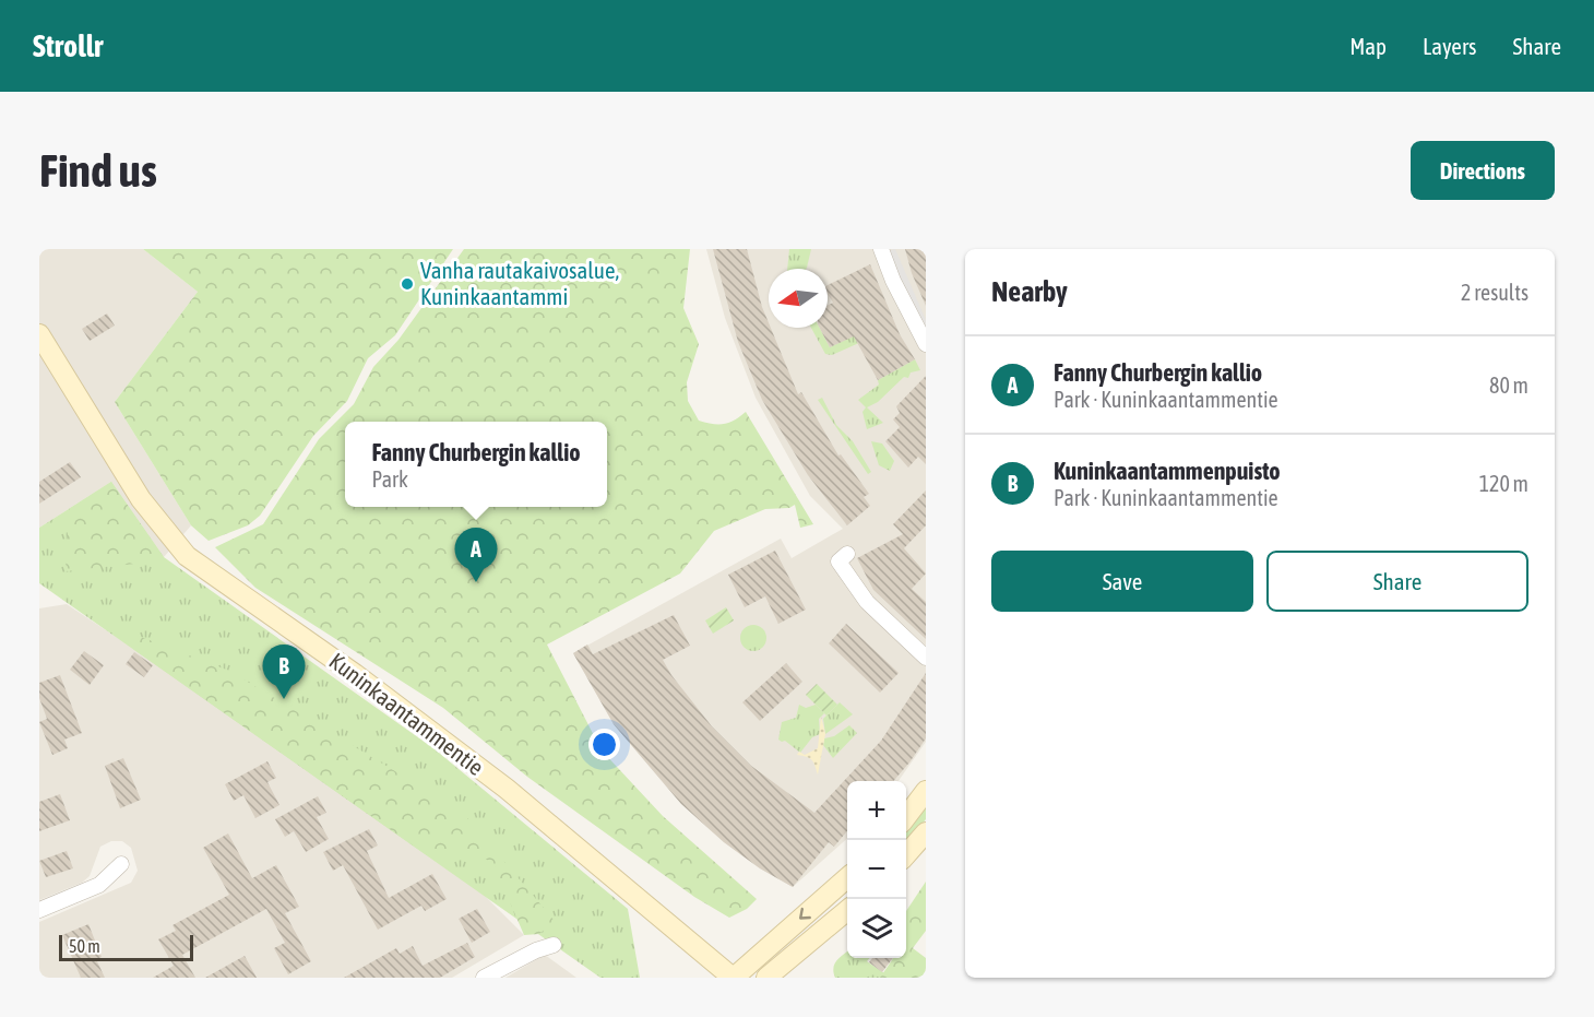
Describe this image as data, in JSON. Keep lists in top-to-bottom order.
{
  "streets": {
    "street": ["Kuninkaantammentie"]
  },
  "places": ["Vanha rautakaivosalue, Kuninkaantammi"],
  "scale_bar": "50 m",
  "north": "left",
  "page": {
    "header": "Strollr",
    "nav": ["Map", "Layers", "Share"],
    "buttons": [
      "Directions",
      ["Save", "Share"]
    ],
    "title": "Find us",
    "heading": ["Nearby", "2 results"],
    "list": [
      {
        "mark": "A",
        "name": "Fanny Churbergin kallio",
        "note": "Park · Kuninkaantammentie",
        "value": "80 m"
      },
      {
        "mark": "B",
        "name": "Kuninkaantammenpuisto",
        "note": "Park · Kuninkaantammentie",
        "value": "120 m"
      }
    ],
    "popup": ["Fanny Churbergin kallio", "Park"],
    "pins": ["A", "B"],
    "map_buttons": ["+", "−"],
    "scale": "50 m"
  }
}
